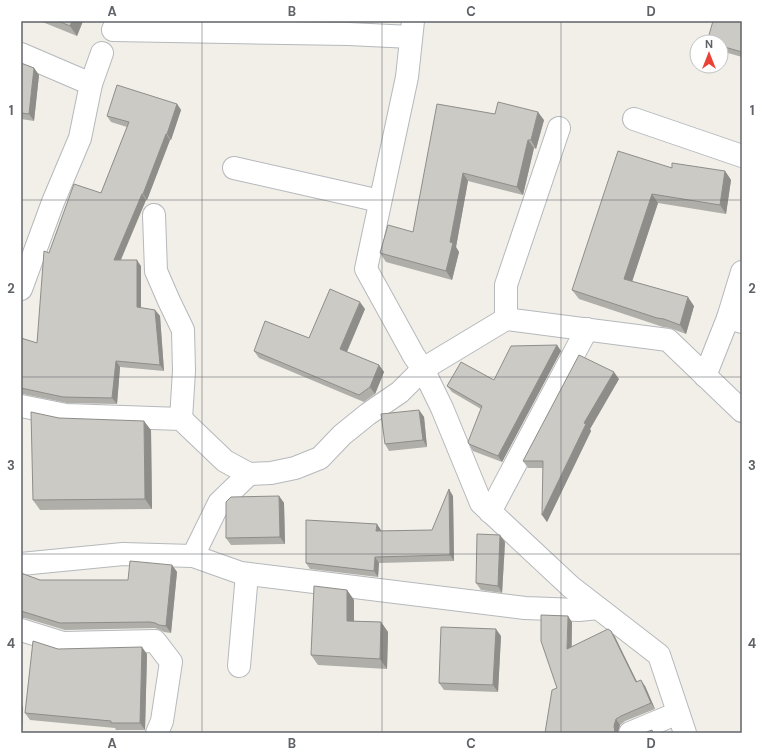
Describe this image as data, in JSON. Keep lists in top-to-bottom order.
{
  "north": "top",
  "grid": {
    "columns": [
      "A",
      "B",
      "C",
      "D"
    ],
    "rows": [
      "1",
      "2",
      "3",
      "4"
    ]
  }
}
